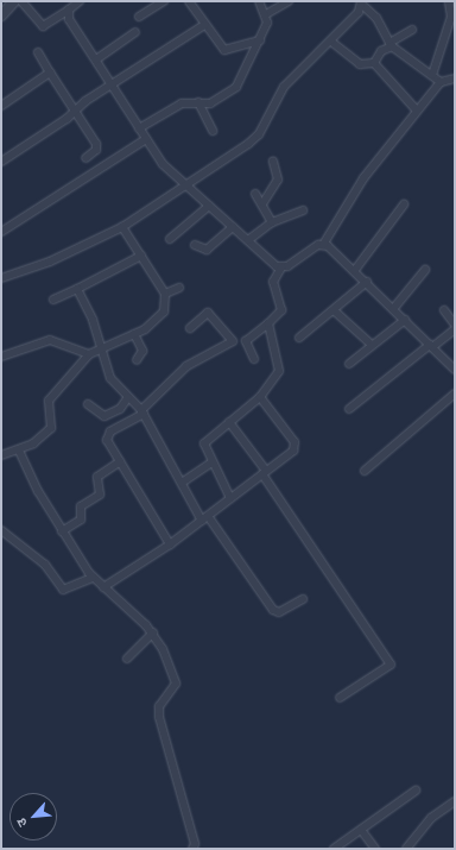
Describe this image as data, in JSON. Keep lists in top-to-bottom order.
{
  "north": "bottom left"
}
